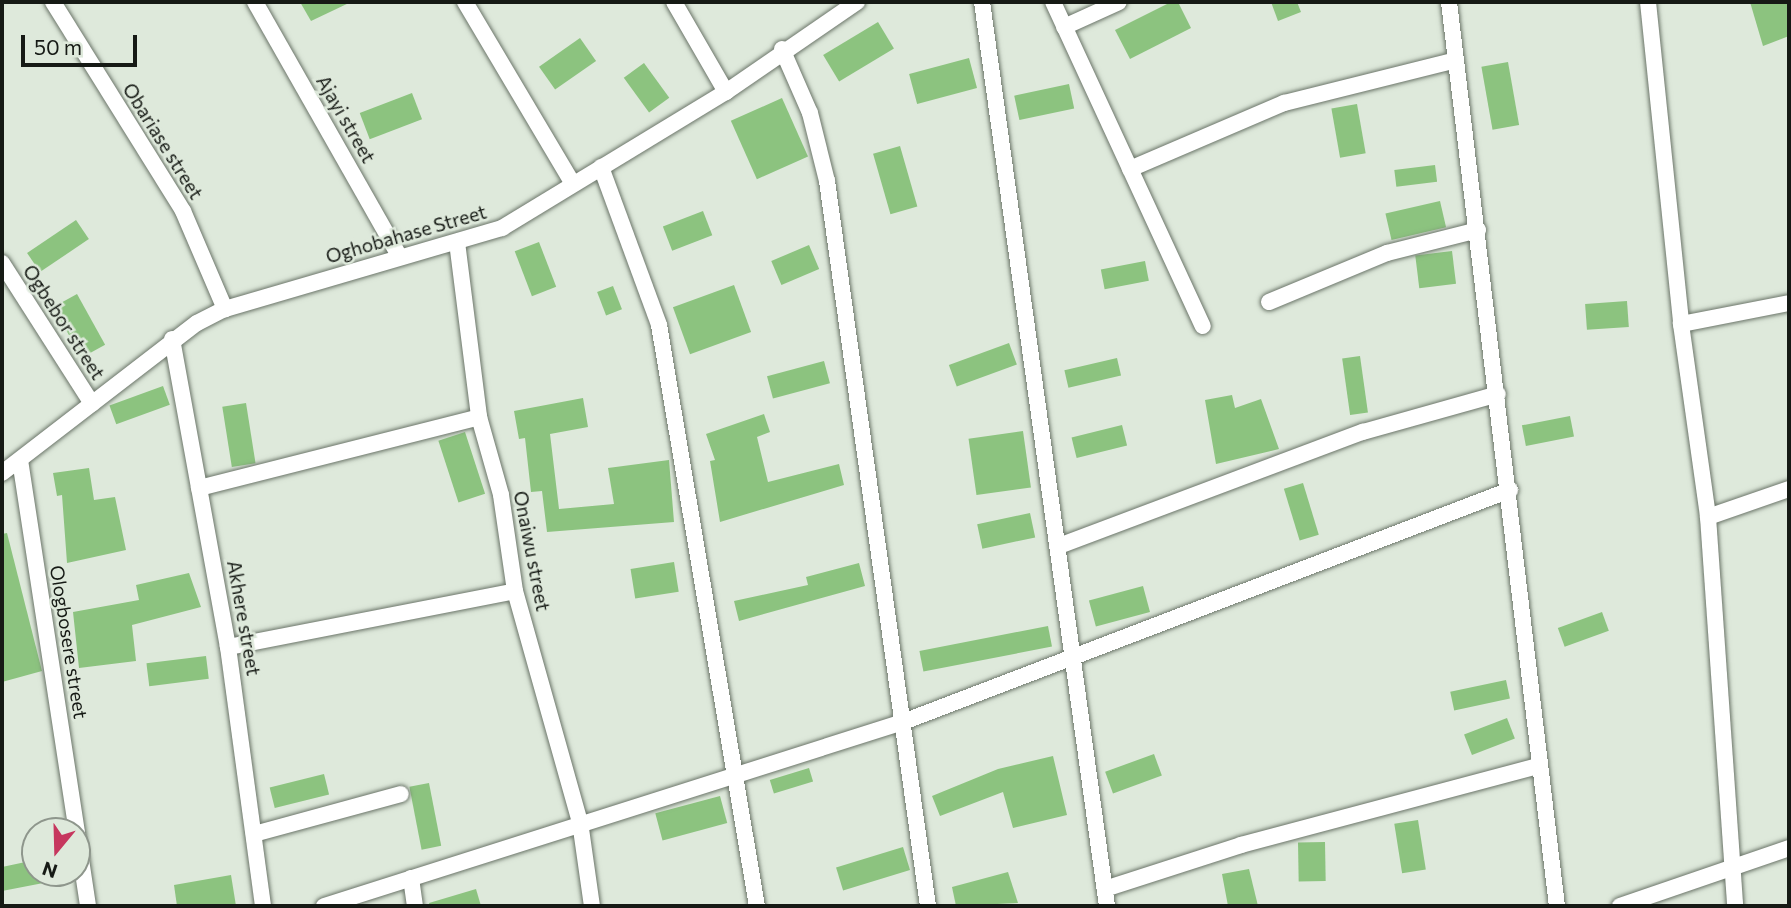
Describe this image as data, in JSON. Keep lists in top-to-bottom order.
{
  "streets": {
    "street": [
      "Ajayi street",
      "Obariase street",
      "Oghobahase Street",
      "Ogbebor street",
      "Onaiwu street",
      "Akhere street",
      "Ologbosere street"
    ]
  },
  "crossings": [
    ["Ajayi street", "Oghobahase Street"],
    ["Obariase street", "Oghobahase Street"],
    ["Oghobahase Street", "Ogbebor street"],
    ["Oghobahase Street", "Onaiwu street"],
    ["Oghobahase Street", "Akhere street"],
    ["Oghobahase Street", "Ologbosere street"]
  ],
  "scale_bar": "50 m",
  "north": "bottom"
}
